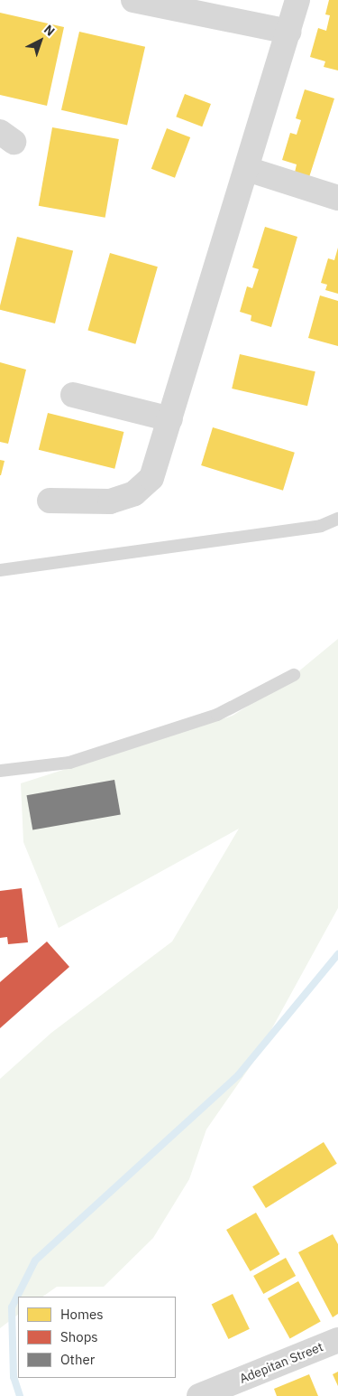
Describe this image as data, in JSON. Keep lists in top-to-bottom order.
{
  "streets": {
    "street": ["Adepitan Street"]
  },
  "legend": ["Homes", "Shops", "Other"],
  "north": "top right"
}
